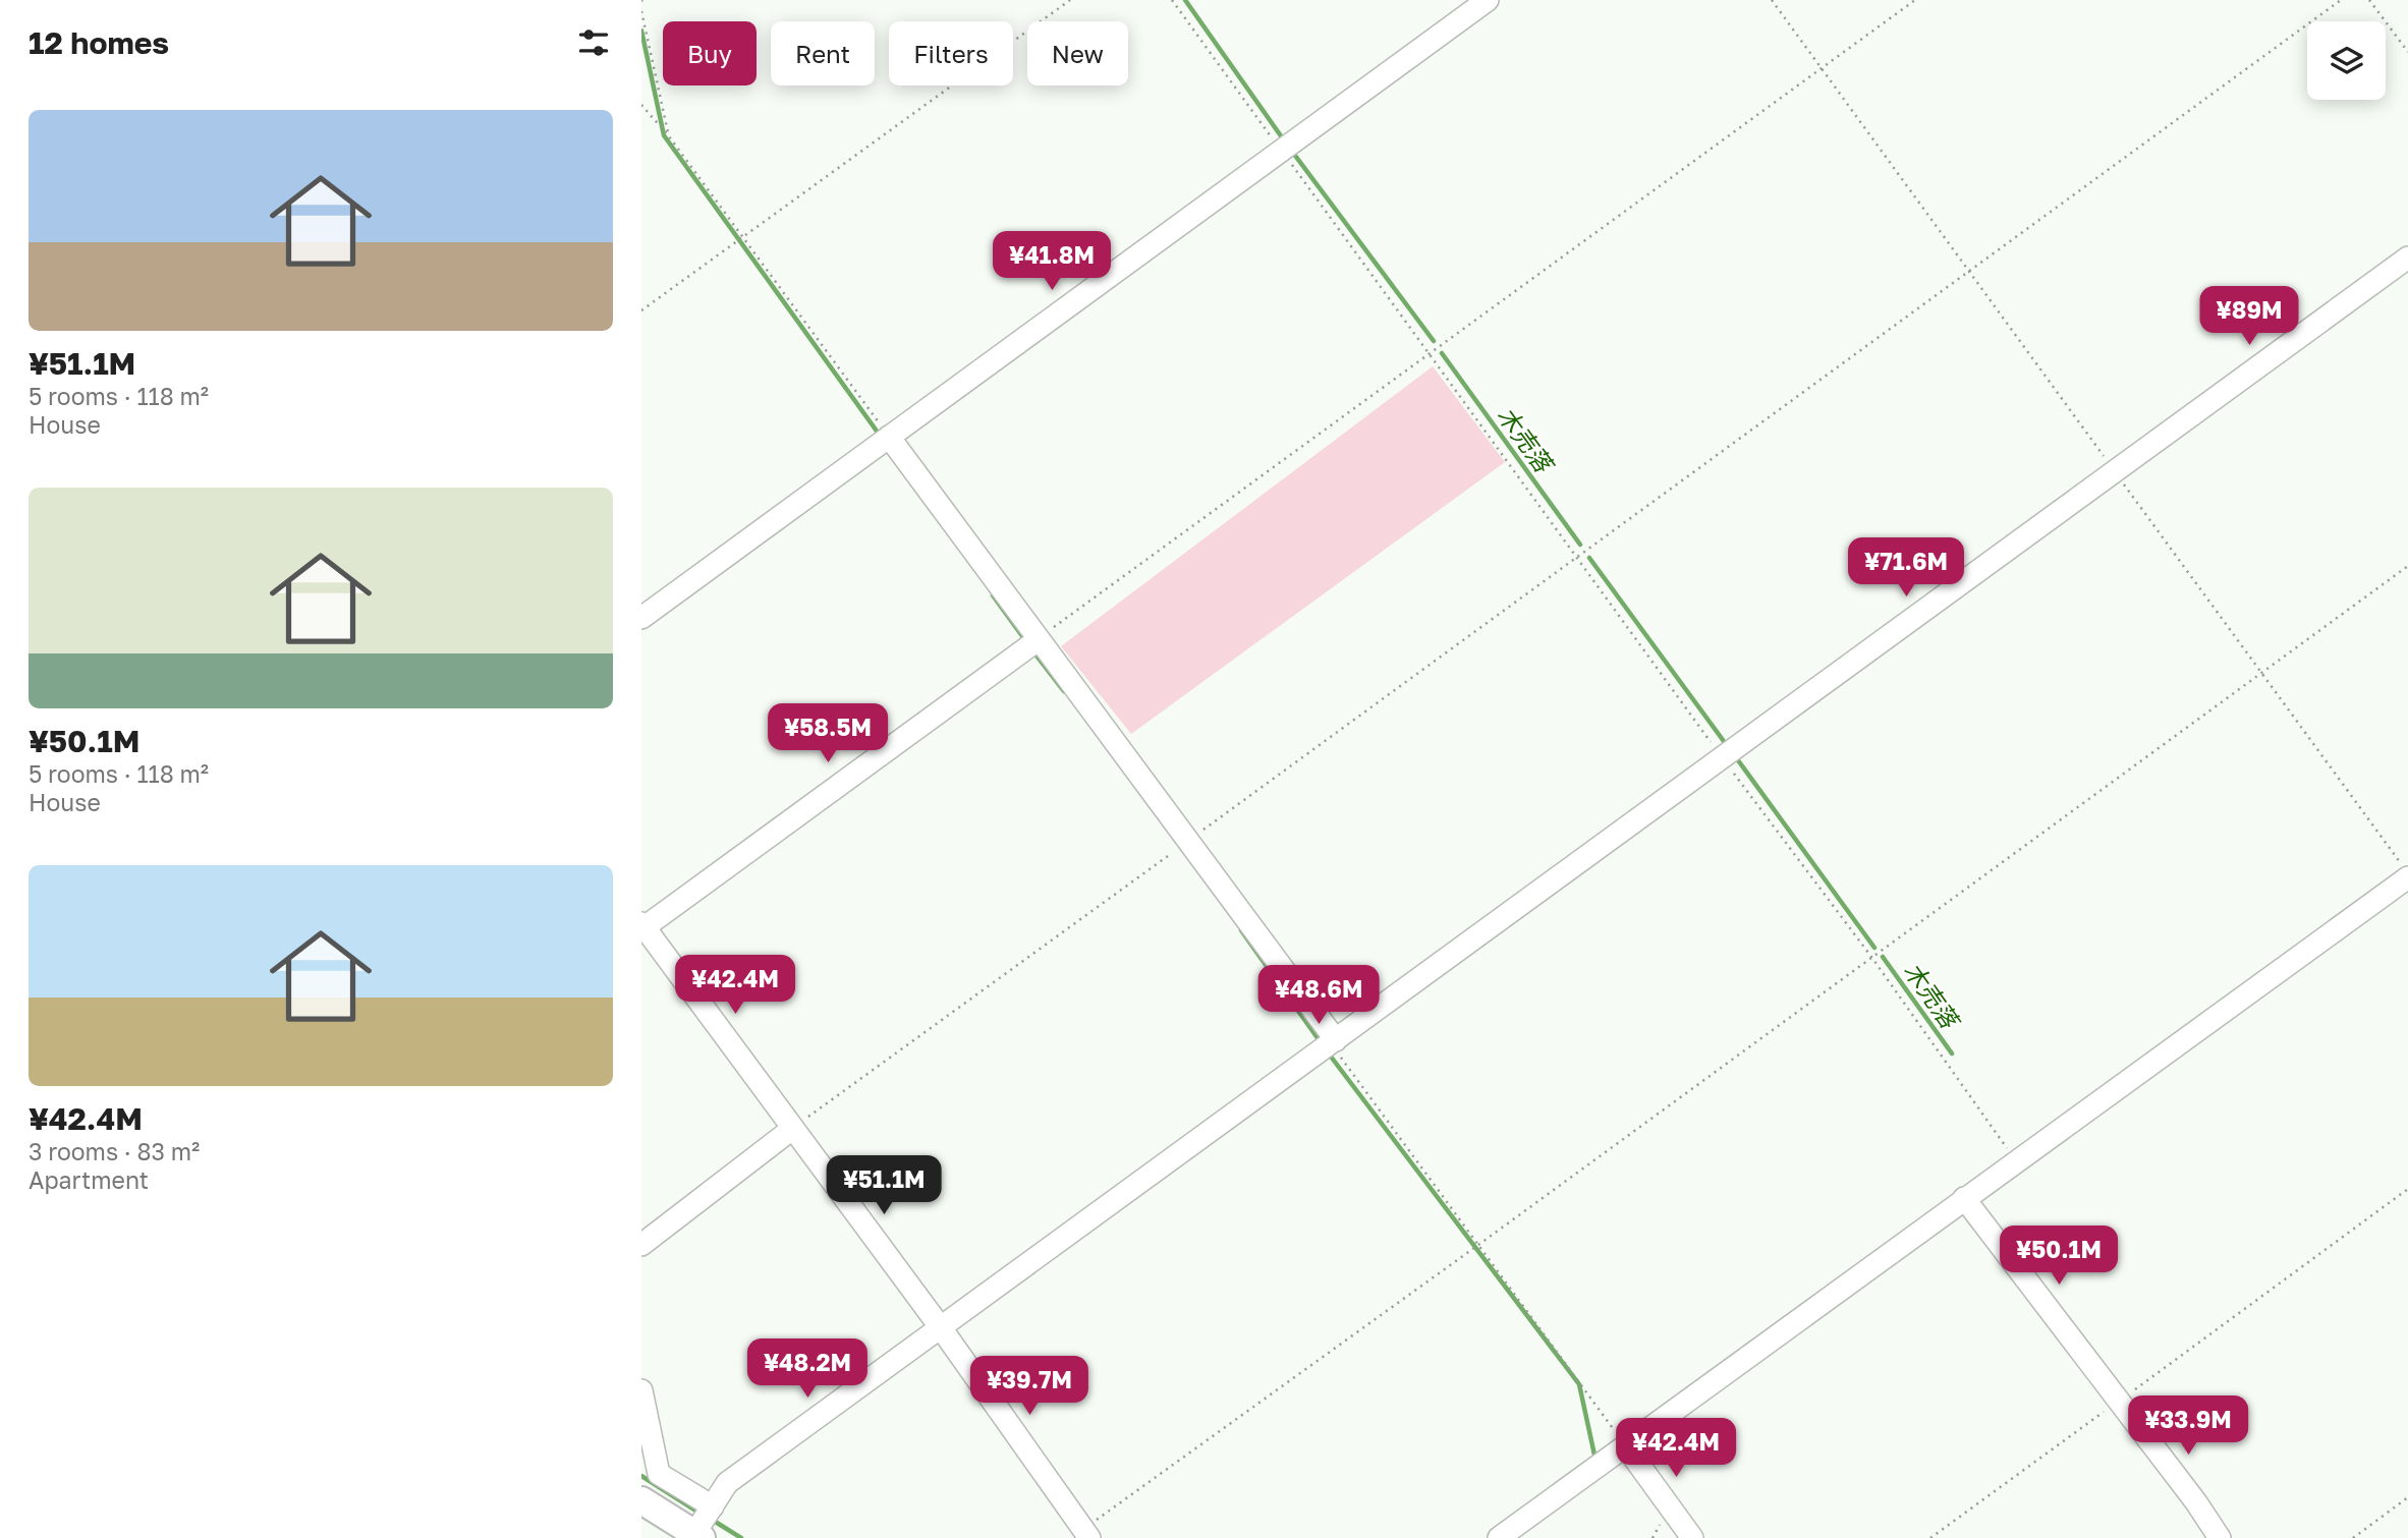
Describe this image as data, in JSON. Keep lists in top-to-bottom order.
{
  "water": ["木売落"],
  "page": {
    "heading": "12 homes",
    "chip": [
      "Buy",
      "Rent",
      "Filters",
      "New"
    ],
    "list": [
      {
        "name": "¥51.1M",
        "note": "5 rooms · 118 m² · House"
      },
      {
        "name": "¥50.1M",
        "note": "5 rooms · 118 m² · House"
      },
      {
        "name": "¥42.4M",
        "note": "3 rooms · 83 m² · Apartment"
      }
    ],
    "price": [
      "¥41.8M",
      "¥89M",
      "¥71.6M",
      "¥58.5M",
      "¥42.4M",
      "¥48.6M",
      "¥51.1M",
      "¥50.1M",
      "¥48.2M",
      "¥39.7M",
      "¥33.9M",
      "¥42.4M"
    ]
  }
}
